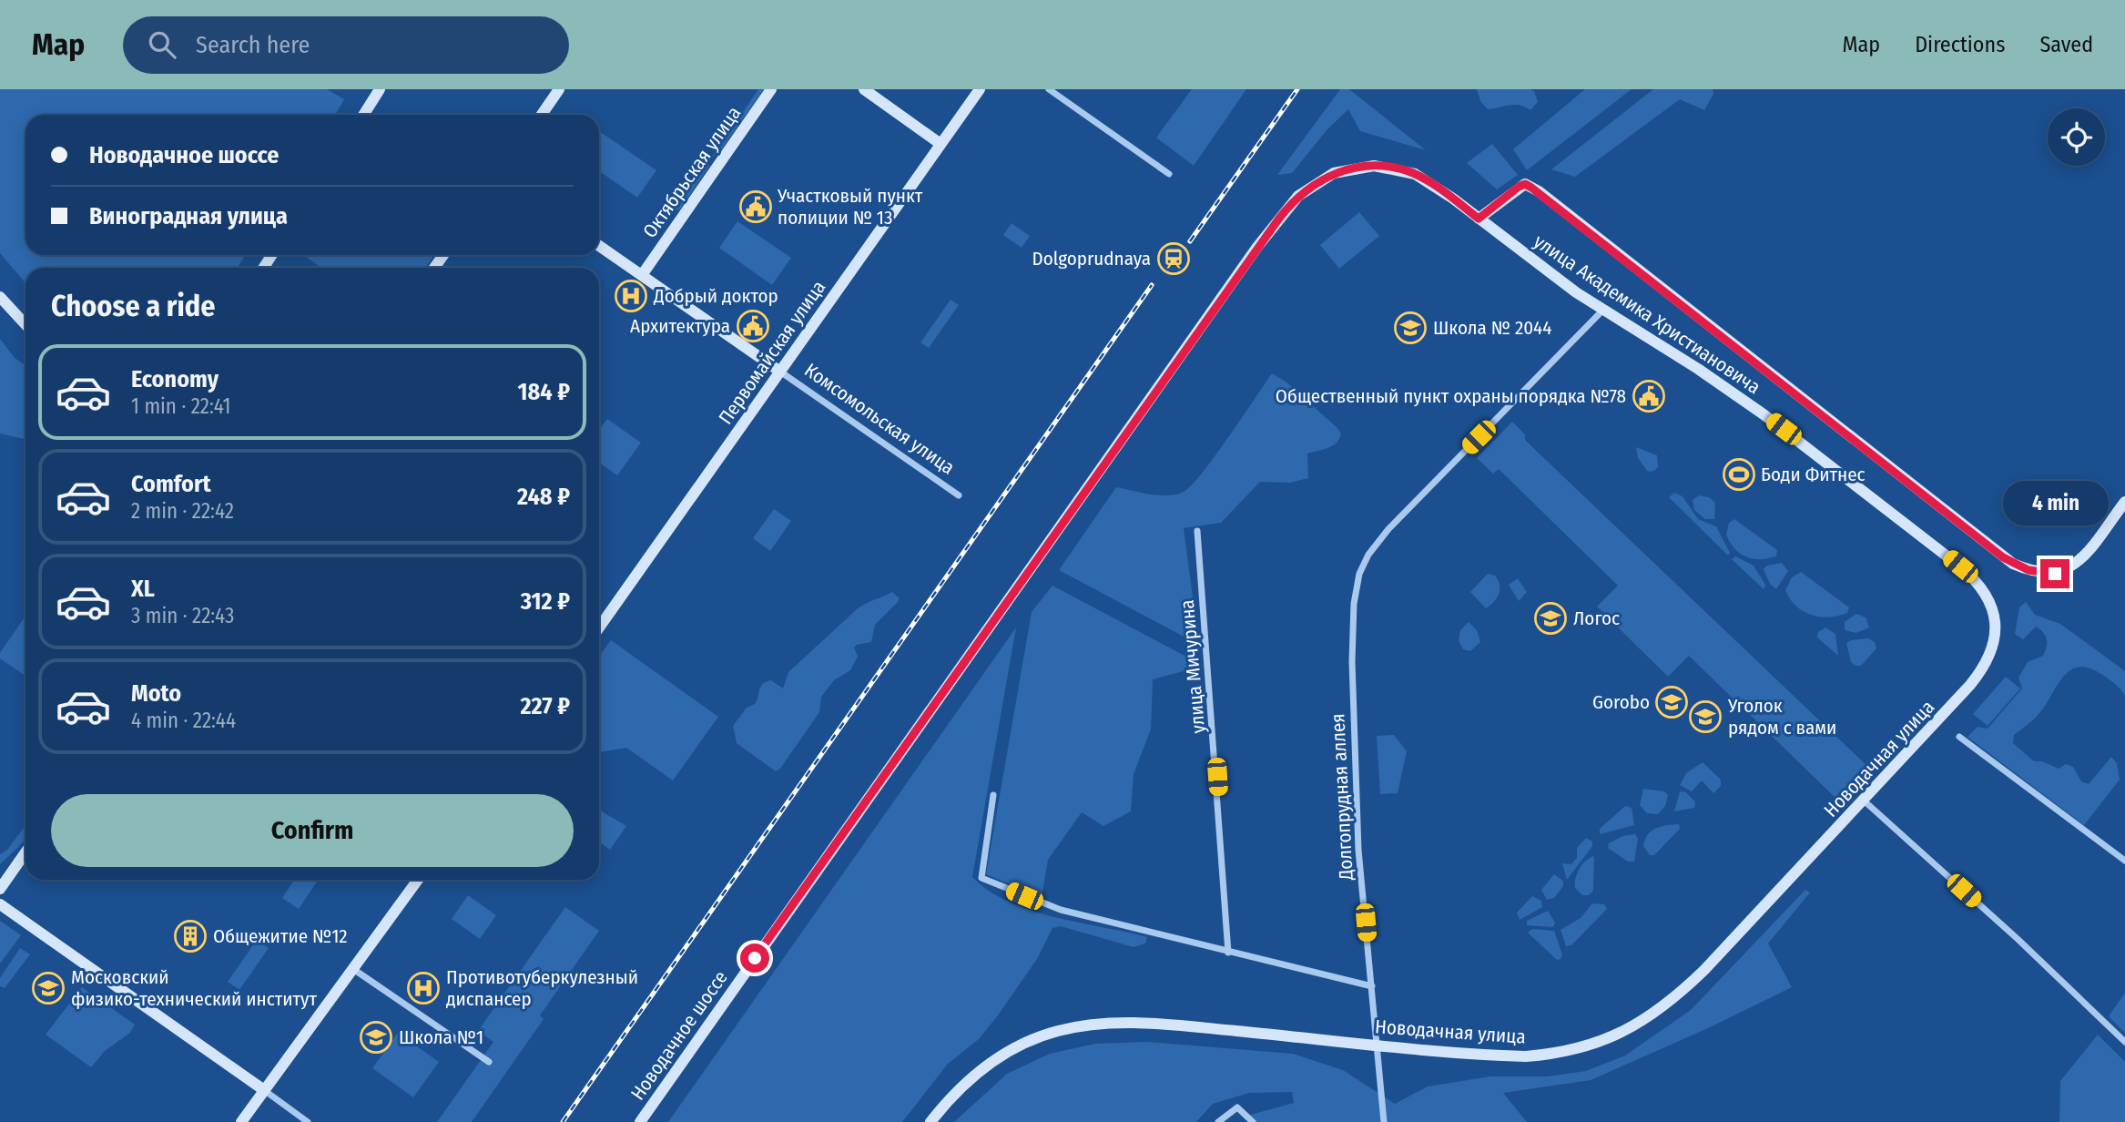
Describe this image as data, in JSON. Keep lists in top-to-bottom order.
{
  "streets": {
    "street": [
      "Октябрьская улица",
      "улица Академика Христиановича",
      "Первомайская улица",
      "Комсомольская улица",
      "улица Мичурина",
      "Новодачная улица",
      "Долгопрудная аллея",
      "Новодачное шоссе"
    ]
  },
  "crossings": [
    ["Октябрьская улица", "Комсомольская улица"],
    ["улица Академика Христиановича", "Новодачная улица"],
    ["улица Академика Христиановича", "Долгопрудная аллея"],
    ["улица Академика Христиановича", "Новодачное шоссе"],
    ["Первомайская улица", "Комсомольская улица"],
    ["Новодачная улица", "Долгопрудная аллея"]
  ],
  "places": {
    "public building": ["Участковый пункт полиции № 13", "Архитектура", "Общественный пункт охраны порядка №78"],
    "station": ["Dolgoprudnaya"],
    "hospital": ["Добрый доктор", "Противотуберкулезный диспансер"],
    "school or university": [
      "Школа № 2044",
      "Логос",
      "Gorobo",
      "Уголок рядом с вами",
      "Московский физико-технический институт",
      "Школа №1"
    ],
    "sports": ["Боди Фитнес"],
    "building": ["Общежитие №12"]
  },
  "page": {
    "header": "Map",
    "search": "Search here",
    "nav": ["Map", "Directions", "Saved"],
    "banner": ["Новодачное шоссе", "Виноградная улица"],
    "heading": "Choose a ride",
    "list": [
      {
        "name": "Economy",
        "note": "1 min · 22:41",
        "value": "184 ₽"
      },
      {
        "name": "Comfort",
        "note": "2 min · 22:42",
        "value": "248 ₽"
      },
      {
        "name": "XL",
        "note": "3 min · 22:43",
        "value": "312 ₽"
      },
      {
        "name": "Moto",
        "note": "4 min · 22:44",
        "value": "227 ₽"
      }
    ],
    "bubble": "4 min",
    "buttons": "Confirm"
  }
}
